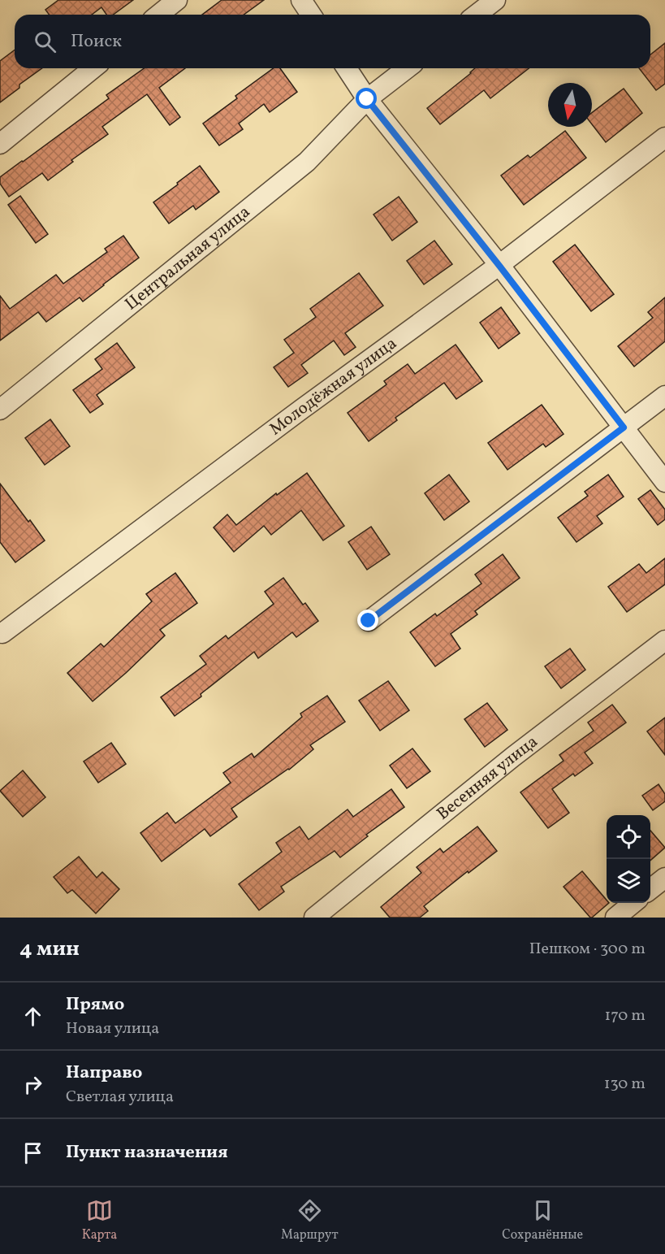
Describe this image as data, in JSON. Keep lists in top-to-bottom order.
{
  "streets": {
    "street": ["Центральная улица", "Молодёжная улица", "Весенняя улица"]
  },
  "north": "bottom",
  "page": {
    "search": "Поиск",
    "heading": ["4 мин", "Пешком · 300 m"],
    "list": [
      ["Прямо", "Новая улица", "170 m"],
      ["Направо", "Светлая улица", "130 m"],
      "Пункт назначения"
    ],
    "nav": ["Карта", "Маршрут", "Сохранённые"]
  }
}
